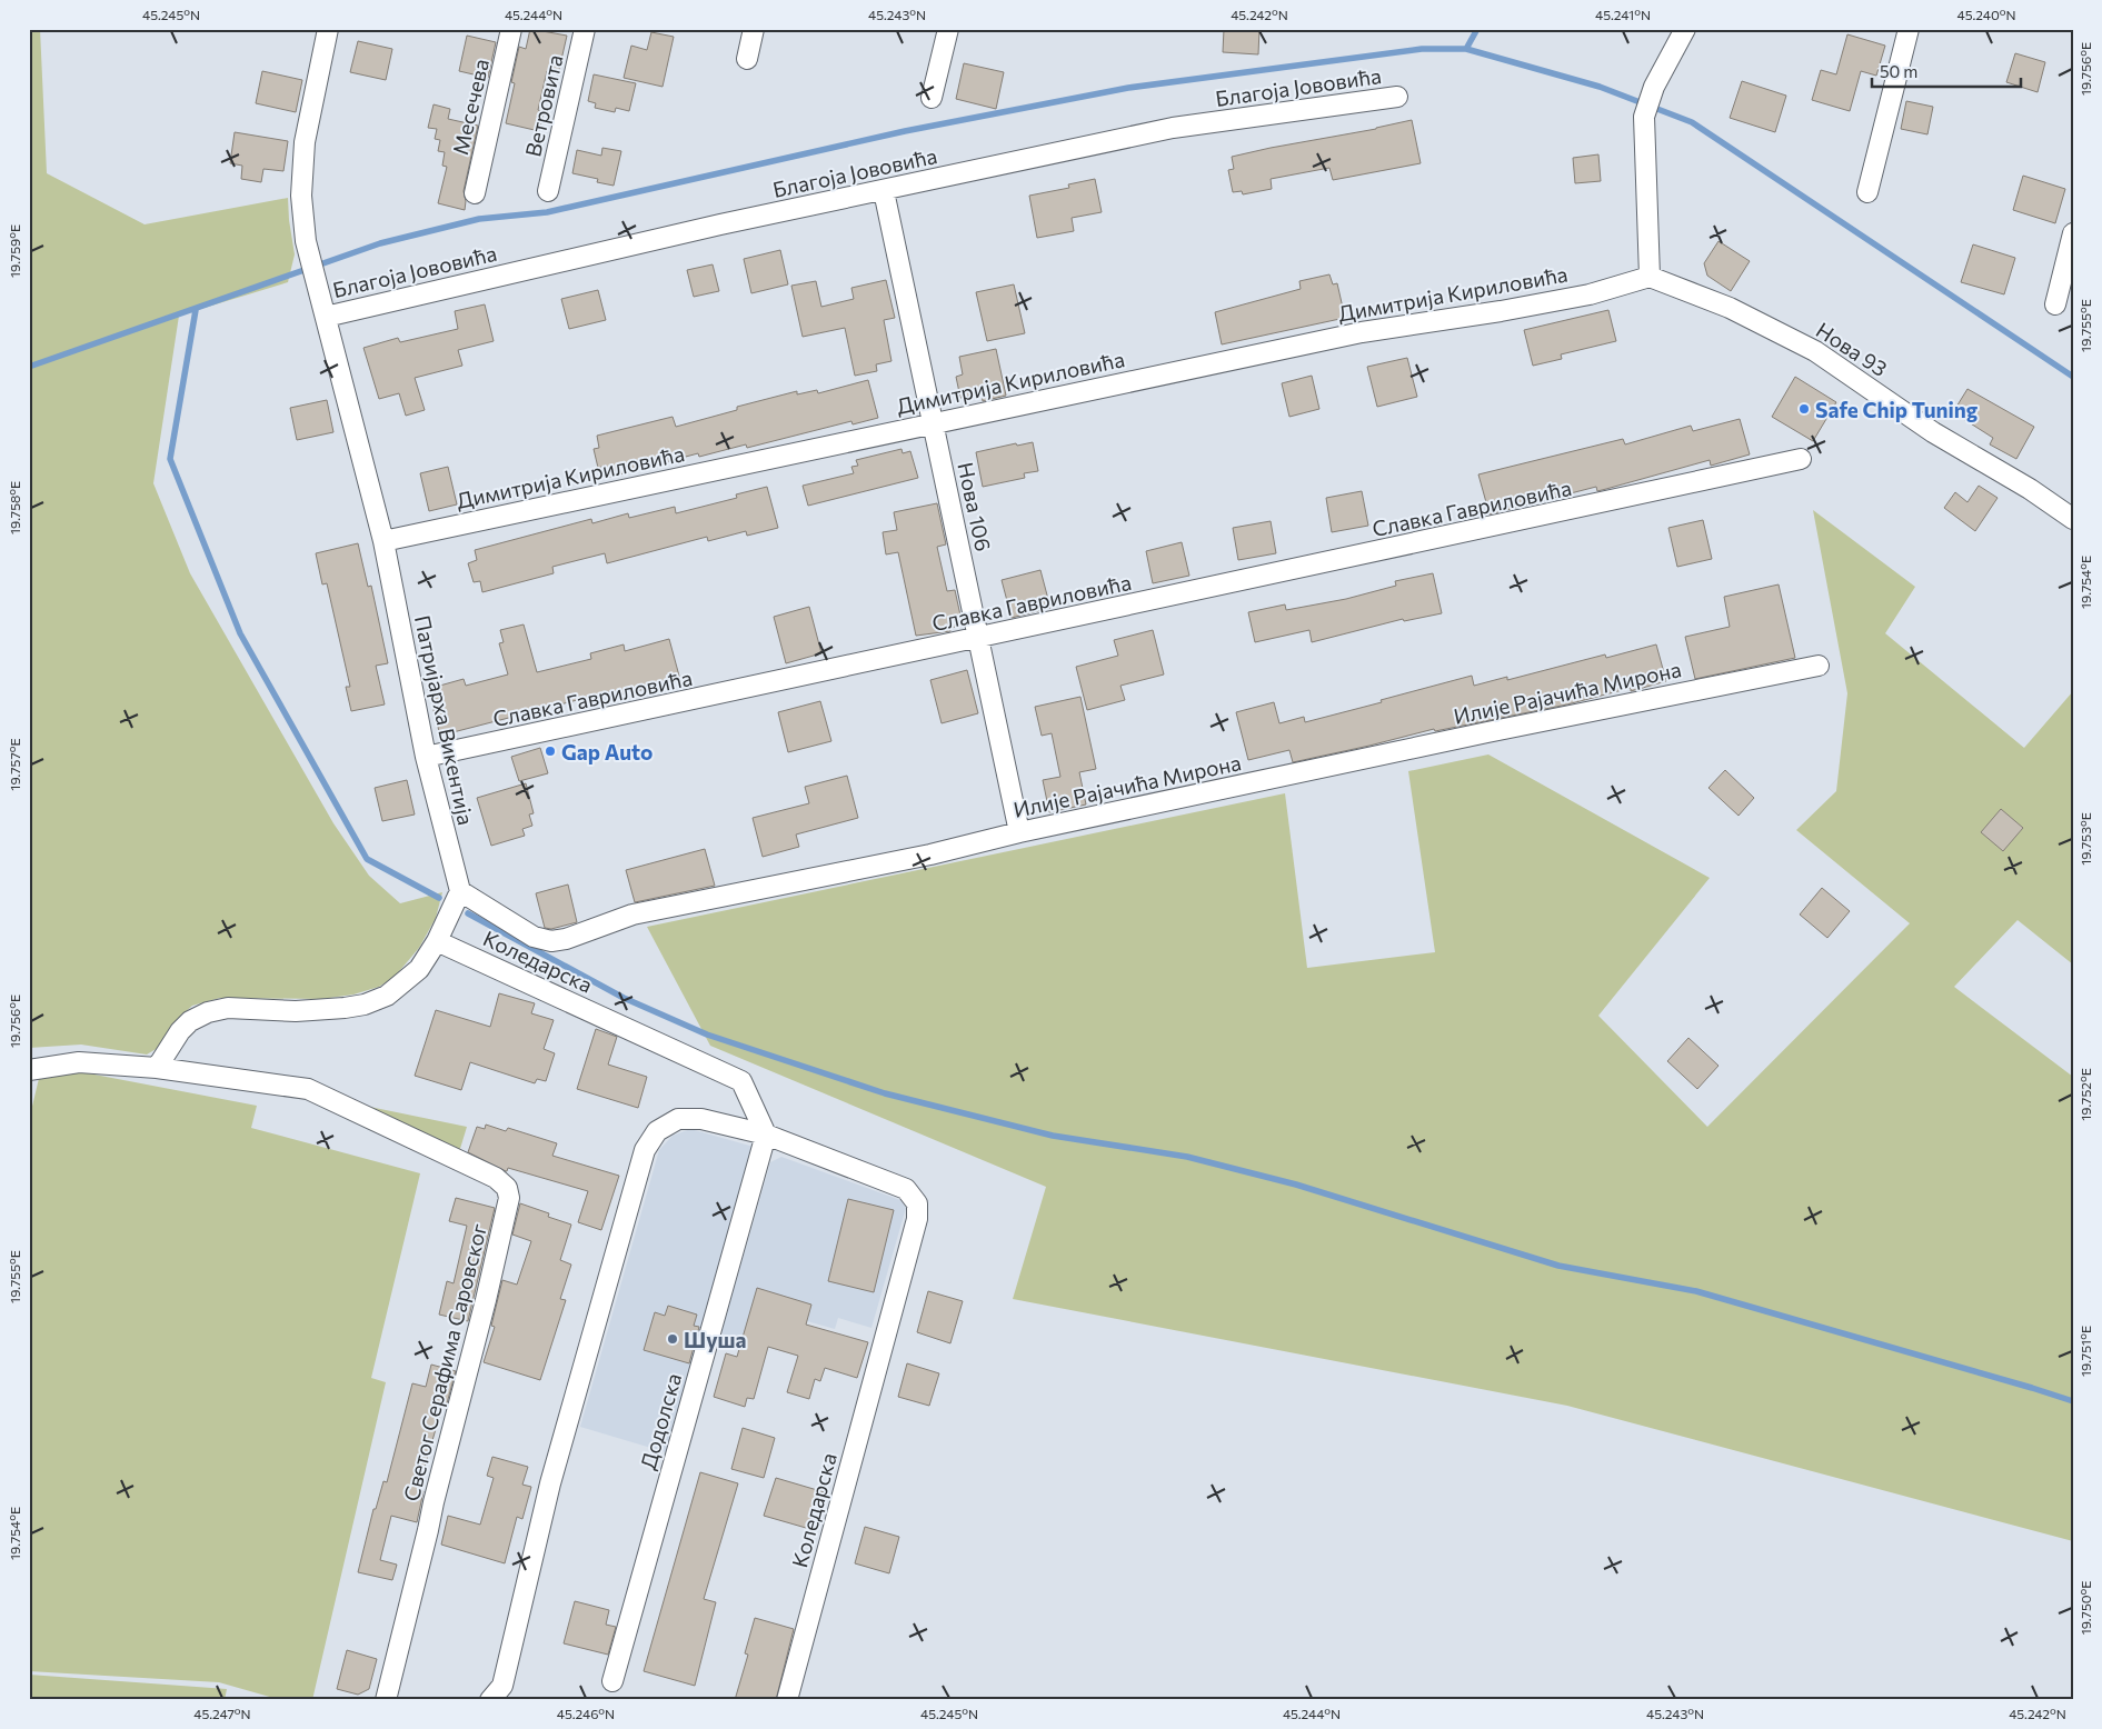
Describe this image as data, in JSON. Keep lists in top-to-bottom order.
{
  "streets": {
    "street": [
      "Благоја Јововића",
      "Ветровита",
      "Месечева",
      "Димитрија Кириловића",
      "Нова 93",
      "Нова 106",
      "Славка Гавриловића",
      "Илије Рајачића Мирона",
      "Патријарха Викентија",
      "Коледарска",
      "Светог Серафима Саровског",
      "Додолска"
    ]
  },
  "crossings": [
    ["Благоја Јововића", "Нова 106"],
    ["Благоја Јововића", "Патријарха Викентија"],
    ["Димитрија Кириловића", "Нова 93"],
    ["Димитрија Кириловића", "Нова 106"],
    ["Димитрија Кириловића", "Патријарха Викентија"],
    ["Нова 106", "Славка Гавриловића"],
    ["Нова 106", "Илије Рајачића Мирона"],
    ["Славка Гавриловића", "Патријарха Викентија"],
    ["Илије Рајачића Мирона", "Патријарха Викентија"],
    ["Коледарска", "Додолска"]
  ],
  "places": ["Safe Chip Tuning", "Gap Auto", "Шуша"],
  "scale_bar": "50 m",
  "coordinates": [
    "45.245°N",
    "45.244°N",
    "45.243°N",
    "45.242°N",
    "45.241°N",
    "45.240°N",
    "19.756°E",
    "19.759°E",
    "19.755°E",
    "19.758°E",
    "19.754°E",
    "19.757°E",
    "19.753°E",
    "19.752°E",
    "19.751°E",
    "19.750°E",
    "45.247°N",
    "45.246°N"
  ]
}
